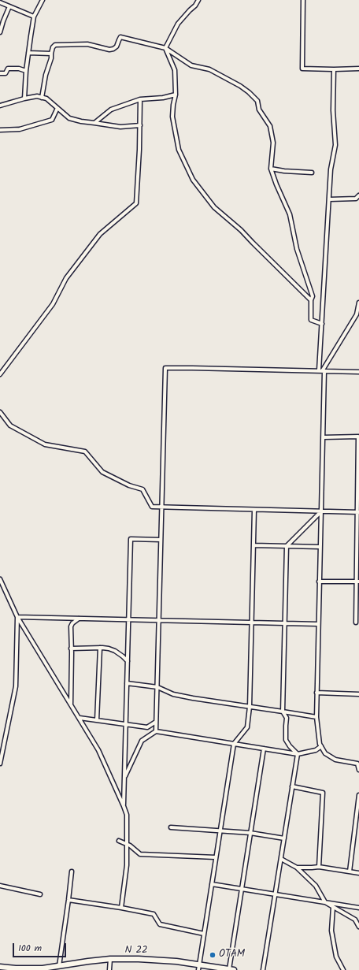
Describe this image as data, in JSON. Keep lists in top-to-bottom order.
{
  "streets": {
    "main road": ["N 22"]
  },
  "places": ["OTAM"],
  "scale_bar": "100 m"
}
